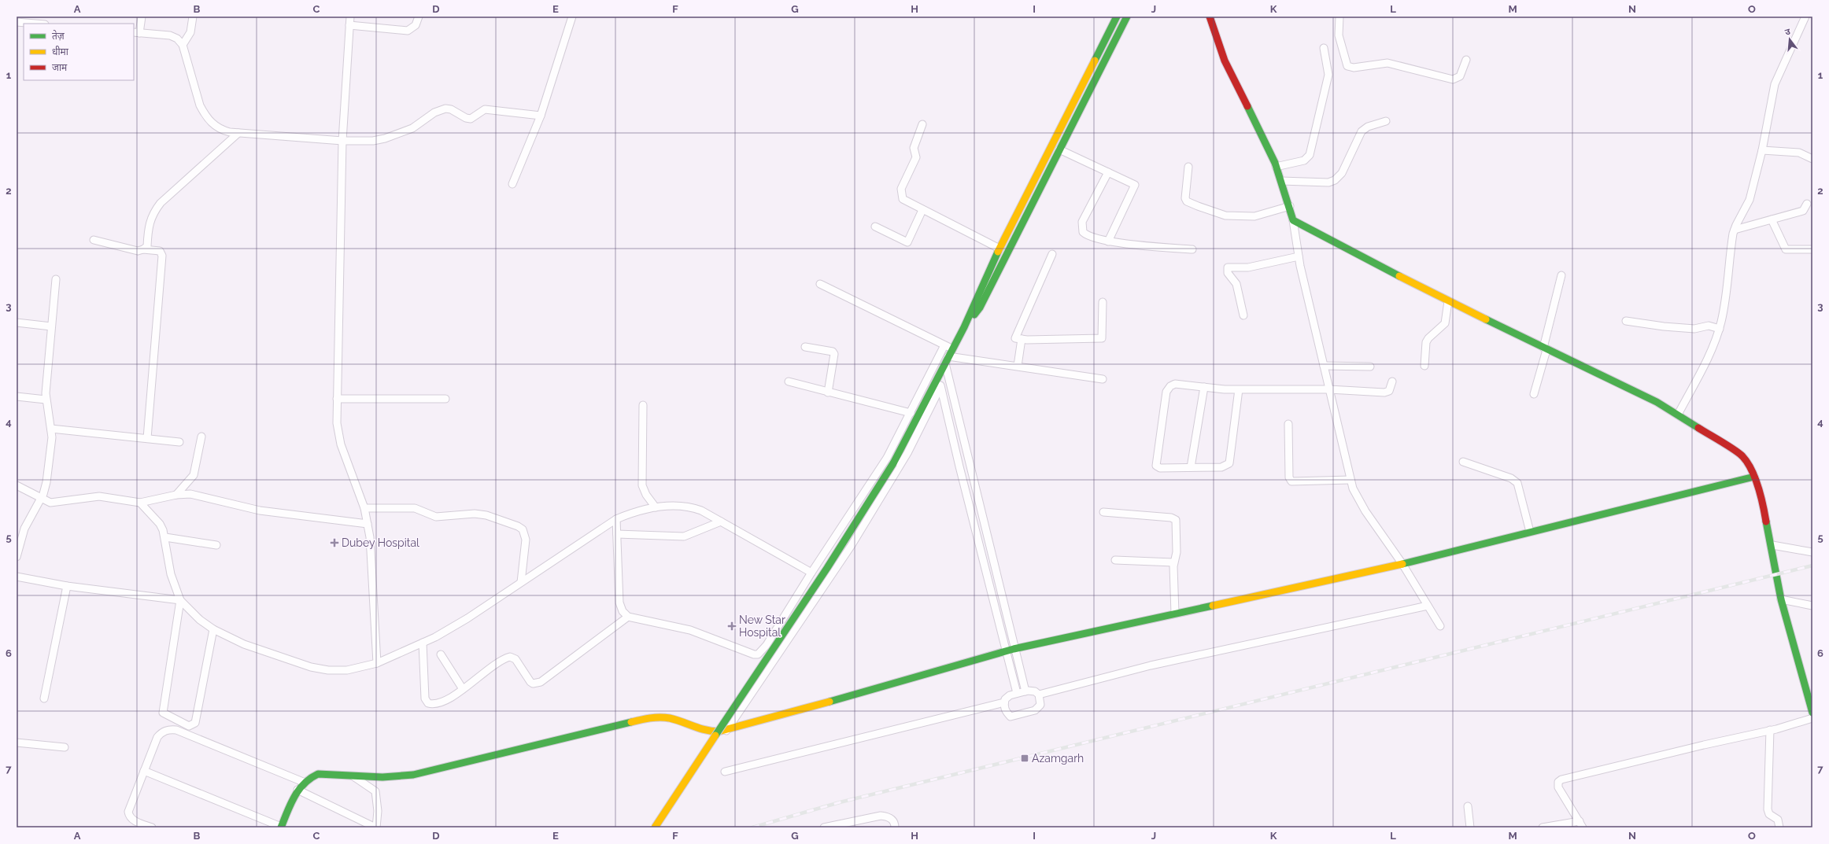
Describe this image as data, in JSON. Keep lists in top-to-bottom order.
{
  "places": {
    "health": ["Dubey Hospital", "New Star Hospital"],
    "transit": ["Azamgarh"]
  },
  "legend": ["तेज़", "धीमा", "जाम"],
  "north": "top",
  "grid": {
    "columns": [
      "A",
      "B",
      "C",
      "D",
      "E",
      "F",
      "G",
      "H",
      "I",
      "J",
      "K",
      "L",
      "M",
      "N",
      "O"
    ],
    "rows": [
      "1",
      "2",
      "3",
      "4",
      "5",
      "6",
      "7"
    ]
  }
}
